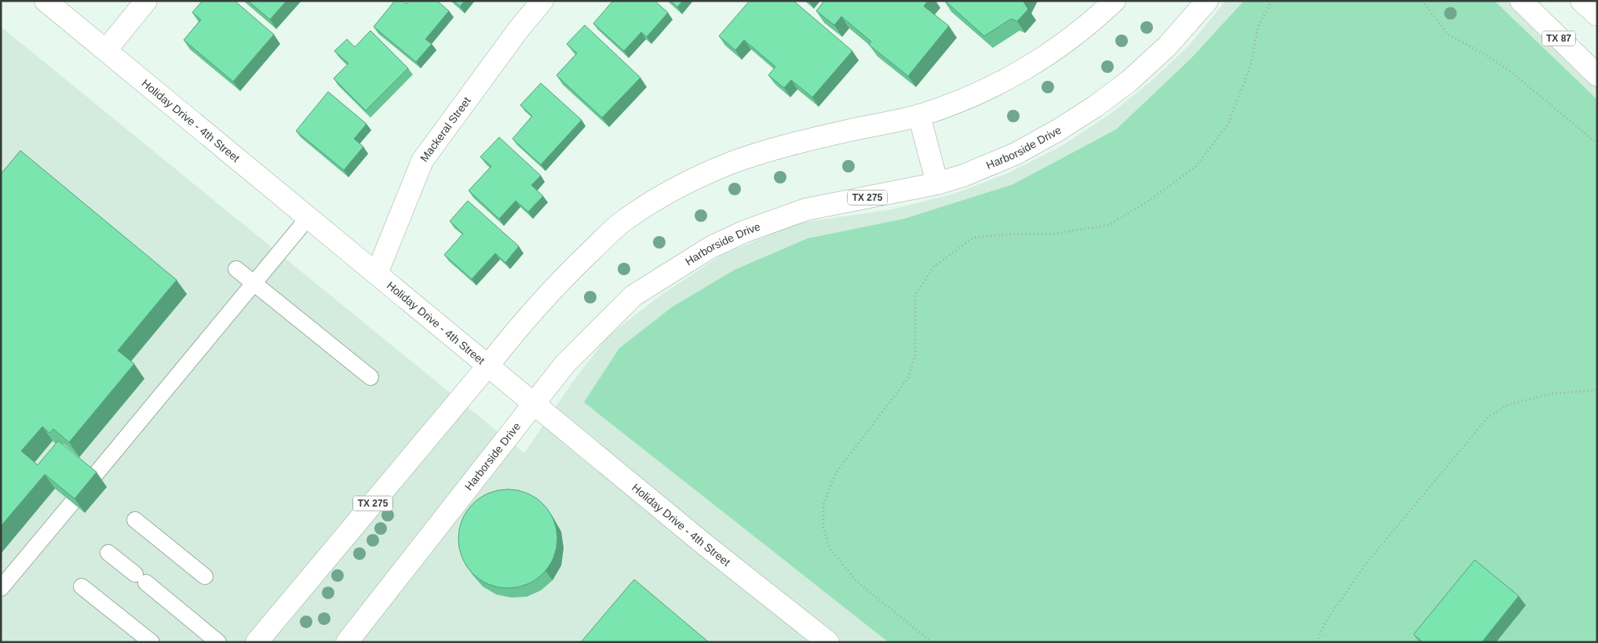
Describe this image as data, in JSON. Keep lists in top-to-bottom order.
{
  "streets": {
    "main road": [
      "TX 87",
      "Holiday Drive - 4th Street",
      "Mackeral Street",
      "Harborside Drive",
      "TX 275"
    ]
  },
  "crossings": [
    ["Holiday Drive - 4th Street", "Mackeral Street"],
    ["Holiday Drive - 4th Street", "Harborside Drive"],
    ["Holiday Drive - 4th Street", "TX 275"]
  ]
}
